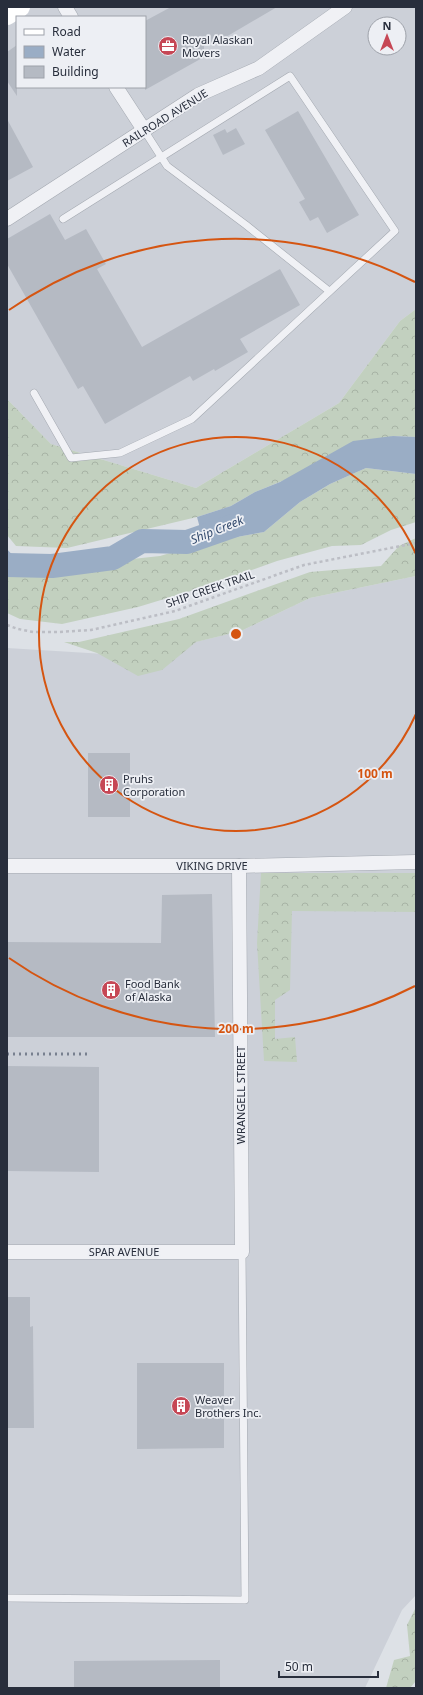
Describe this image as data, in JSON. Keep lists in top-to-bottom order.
{
  "streets": {
    "street": [
      "RAILROAD AVENUE",
      "VIKING DRIVE",
      "WRANGELL STREET",
      "SPAR AVENUE"
    ],
    "path": ["SHIP CREEK TRAIL"]
  },
  "crossings": [
    ["VIKING DRIVE", "WRANGELL STREET"],
    ["WRANGELL STREET", "SPAR AVENUE"]
  ],
  "water": ["Ship Creek"],
  "places": {
    "office": ["Royal Alaskan Movers"],
    "building": ["Pruhs Corporation", "Food Bank of Alaska", "Weaver Brothers Inc."]
  },
  "legend": ["Road", "Water", "Building"],
  "scale_bar": "50 m",
  "north": "top",
  "rings": ["100 m", "200 m"]
}
